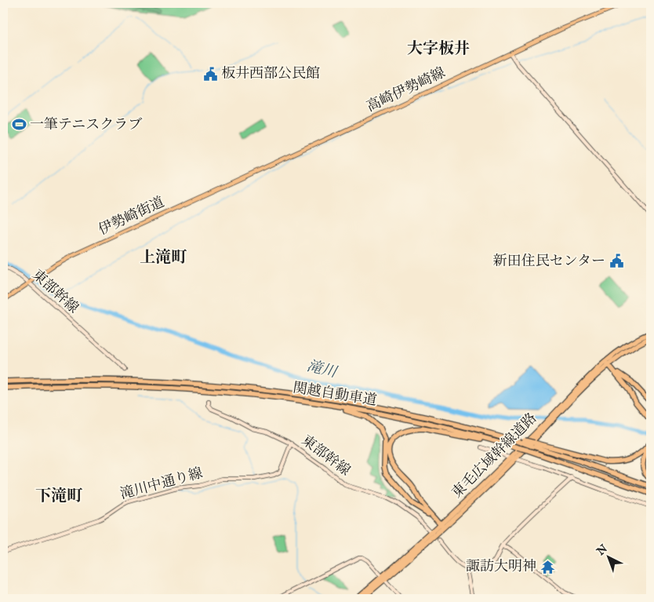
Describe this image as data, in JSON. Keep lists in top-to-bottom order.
{
  "streets": {
    "highway": ["関越自動車道", "東毛広域幹線道路"],
    "main road": ["高崎伊勢崎線", "伊勢崎街道"],
    "street": ["東部幹線", "滝川中通り線"]
  },
  "crossings": [
    ["高崎伊勢崎線", "伊勢崎街道"],
    ["伊勢崎街道", "東部幹線"],
    ["東部幹線", "滝川中通り線"]
  ],
  "districts": ["大字板井", "上滝町", "下滝町"],
  "water": ["滝川"],
  "places": {
    "public building": ["板井西部公民館", "新田住民センター"],
    "sports": ["一筆テニスクラブ"],
    "temple": ["諏訪大明神"]
  },
  "north": "top left"
}
